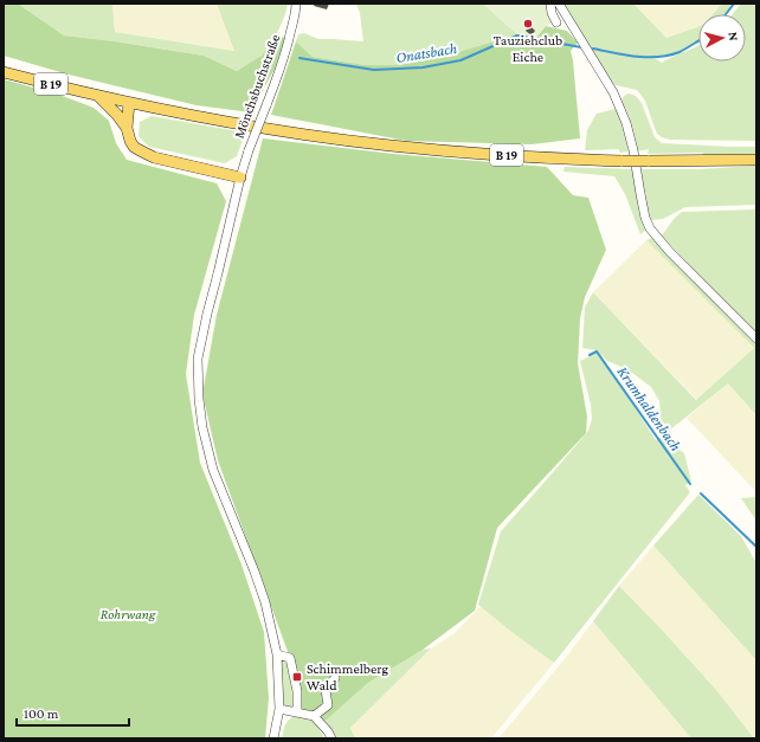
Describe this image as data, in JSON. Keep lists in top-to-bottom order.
{
  "streets": {
    "main road": ["B 19"],
    "street": ["Mönchsbuchstraße"]
  },
  "water": ["Onatsbach", "Krumhaldenbach"],
  "parks": ["Rohrwang"],
  "places": {
    "other": ["Tauziehclub Eiche"],
    "transit": ["Schimmelberg Wald"]
  },
  "scale_bar": "100 m",
  "north": "right"
}
